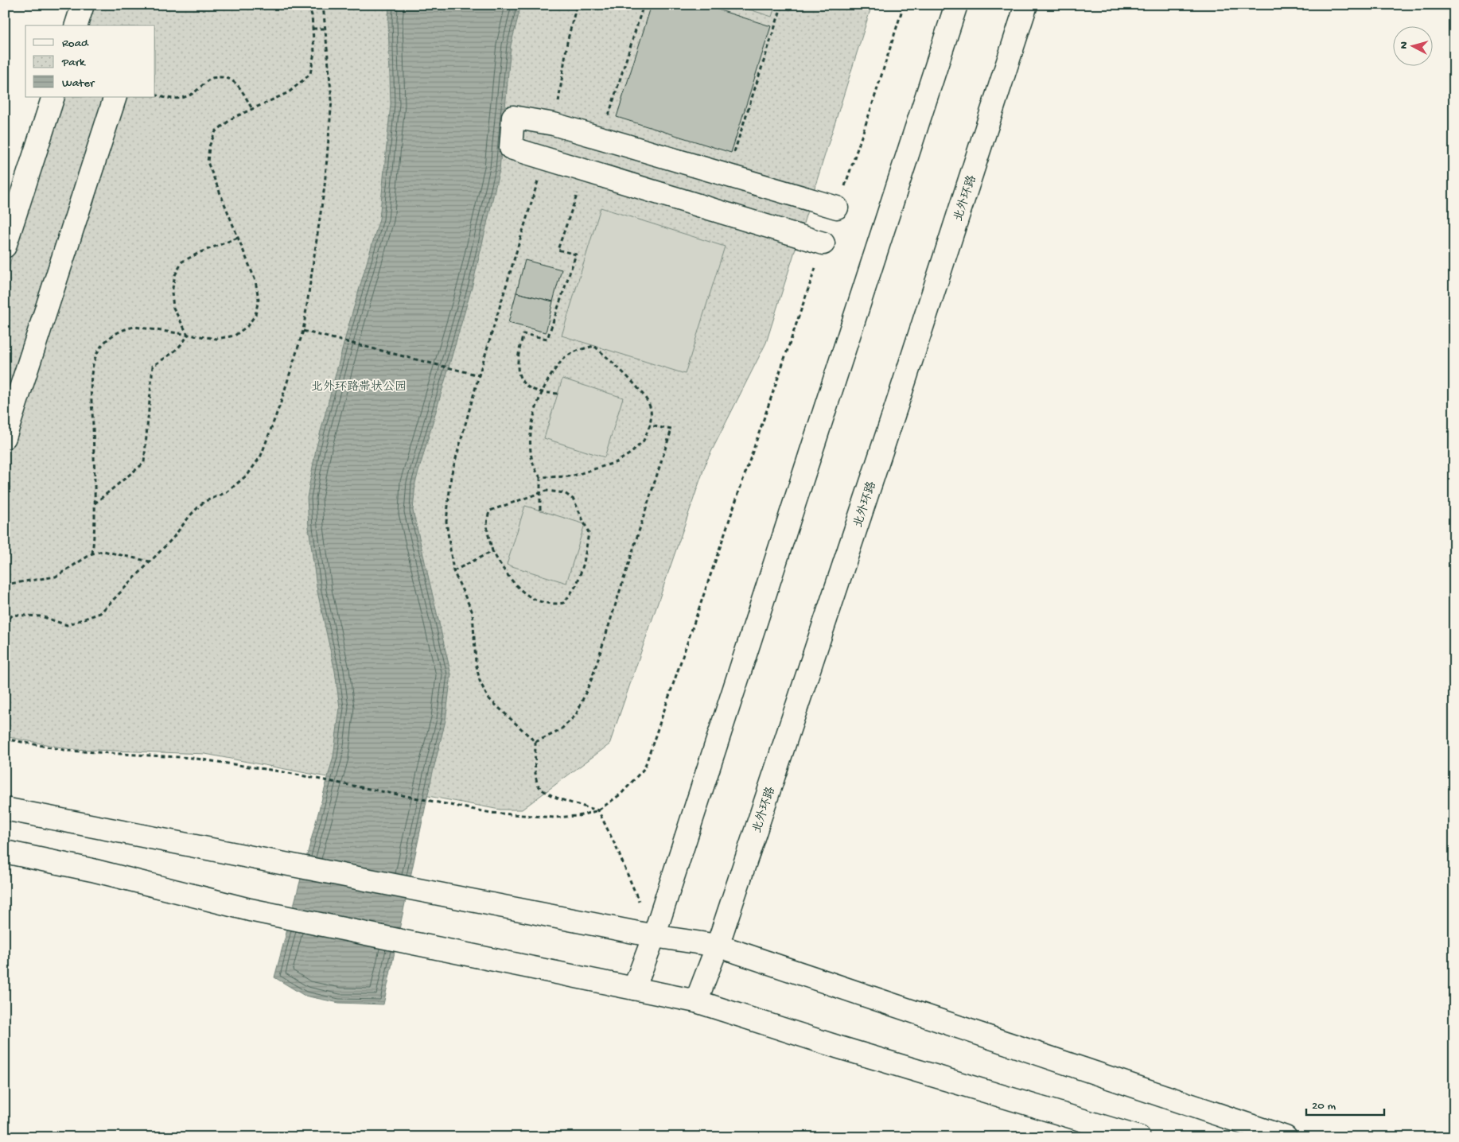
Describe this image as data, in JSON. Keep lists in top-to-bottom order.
{
  "streets": {
    "main road": ["北外环路"]
  },
  "parks": ["北外环路带状公园"],
  "legend": ["Road", "Park", "Water"],
  "scale_bar": "20 m",
  "north": "left"
}
